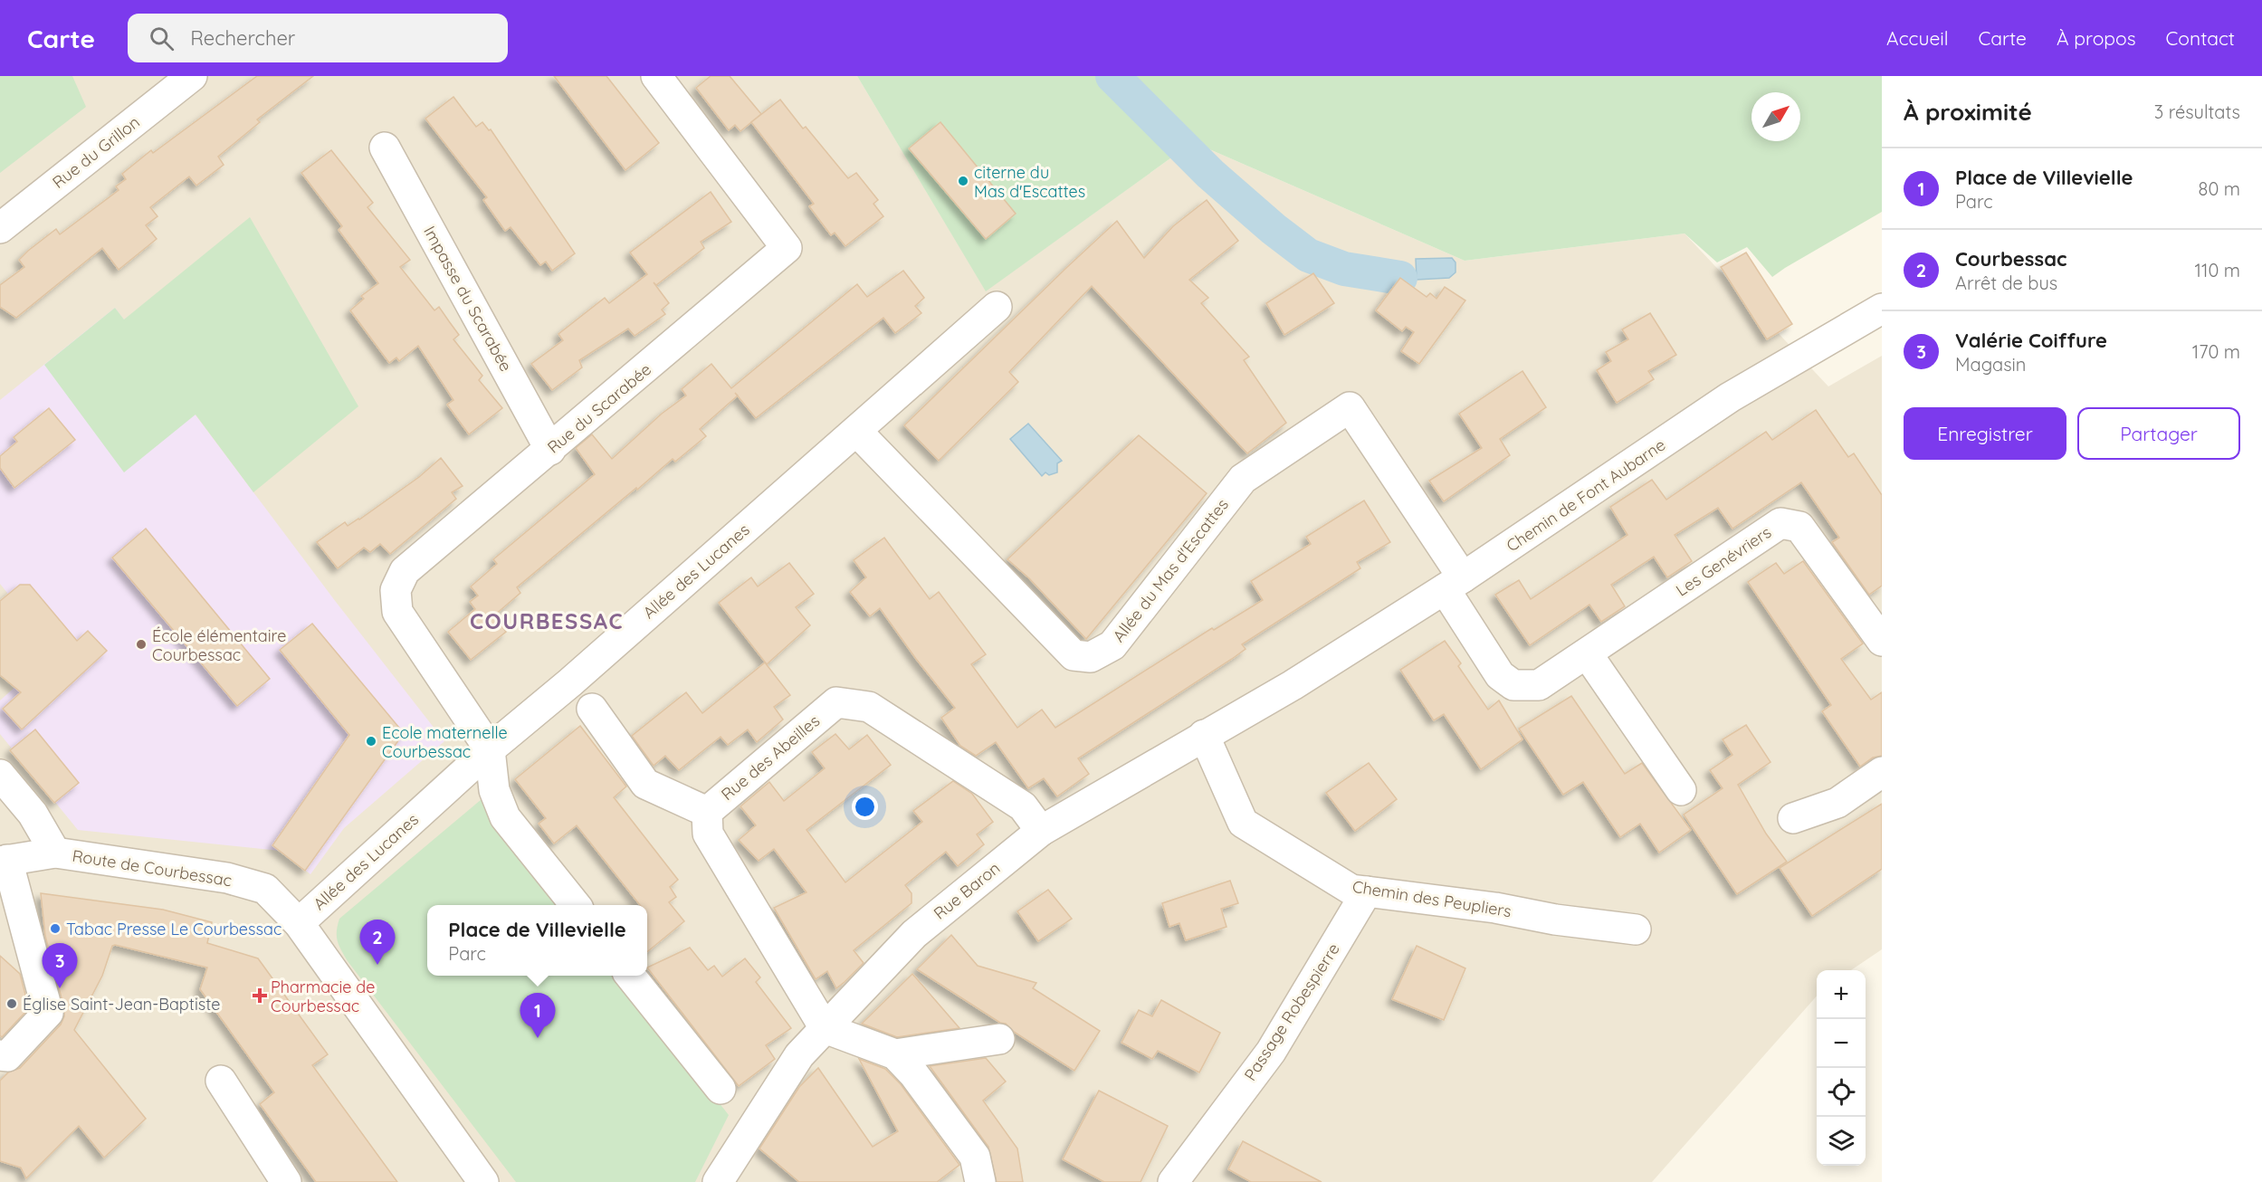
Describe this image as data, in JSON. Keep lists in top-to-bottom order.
{
  "streets": {
    "street": [
      "Rue du Grillon",
      "Impasse du Scarabée",
      "Rue du Scarabée",
      "Chemin de Font Aubarne",
      "Les Genévriers",
      "Allée du Mas d'Escattes",
      "Allée des Lucanes",
      "Rue des Abeilles",
      "Route de Courbessac",
      "Rue Baron",
      "Chemin des Peupliers",
      "Passage Robespierre"
    ]
  },
  "crossings": [
    ["Impasse du Scarabée", "Rue du Scarabée"],
    ["Rue du Scarabée", "Allée des Lucanes"],
    ["Chemin de Font Aubarne", "Les Genévriers"],
    ["Chemin de Font Aubarne", "Allée du Mas d'Escattes"],
    ["Chemin de Font Aubarne", "Rue Baron"],
    ["Les Genévriers", "Allée du Mas d'Escattes"],
    ["Allée du Mas d'Escattes", "Allée des Lucanes"],
    ["Allée des Lucanes", "Route de Courbessac"],
    ["Rue des Abeilles", "Rue Baron"],
    ["Rue Baron", "Chemin des Peupliers"],
    ["Chemin des Peupliers", "Passage Robespierre"]
  ],
  "districts": ["COURBESSAC"],
  "places": {
    "other": [
      "citerne du Mas d'Escattes",
      "École élémentaire Courbessac",
      "Ecole maternelle Courbessac",
      "Tabac Presse Le Courbessac",
      "Église Saint-Jean-Baptiste"
    ],
    "health": ["Pharmacie de Courbessac"]
  },
  "north": "top right",
  "page": {
    "header": "Carte",
    "search": "Rechercher",
    "nav": [
      "Accueil",
      "Carte",
      "À propos",
      "Contact"
    ],
    "heading": ["À proximité", "3 résultats"],
    "list": [
      {
        "mark": "1",
        "name": "Place de Villevielle",
        "note": "Parc",
        "value": "80 m"
      },
      {
        "mark": "2",
        "name": "Courbessac",
        "note": "Arrêt de bus",
        "value": "110 m"
      },
      {
        "mark": "3",
        "name": "Valérie Coiffure",
        "note": "Magasin",
        "value": "170 m"
      }
    ],
    "buttons": ["Enregistrer", "Partager"],
    "popup": ["Place de Villevielle", "Parc"],
    "pins": ["2", "3", "1"],
    "map_buttons": ["+", "−"]
  }
}
